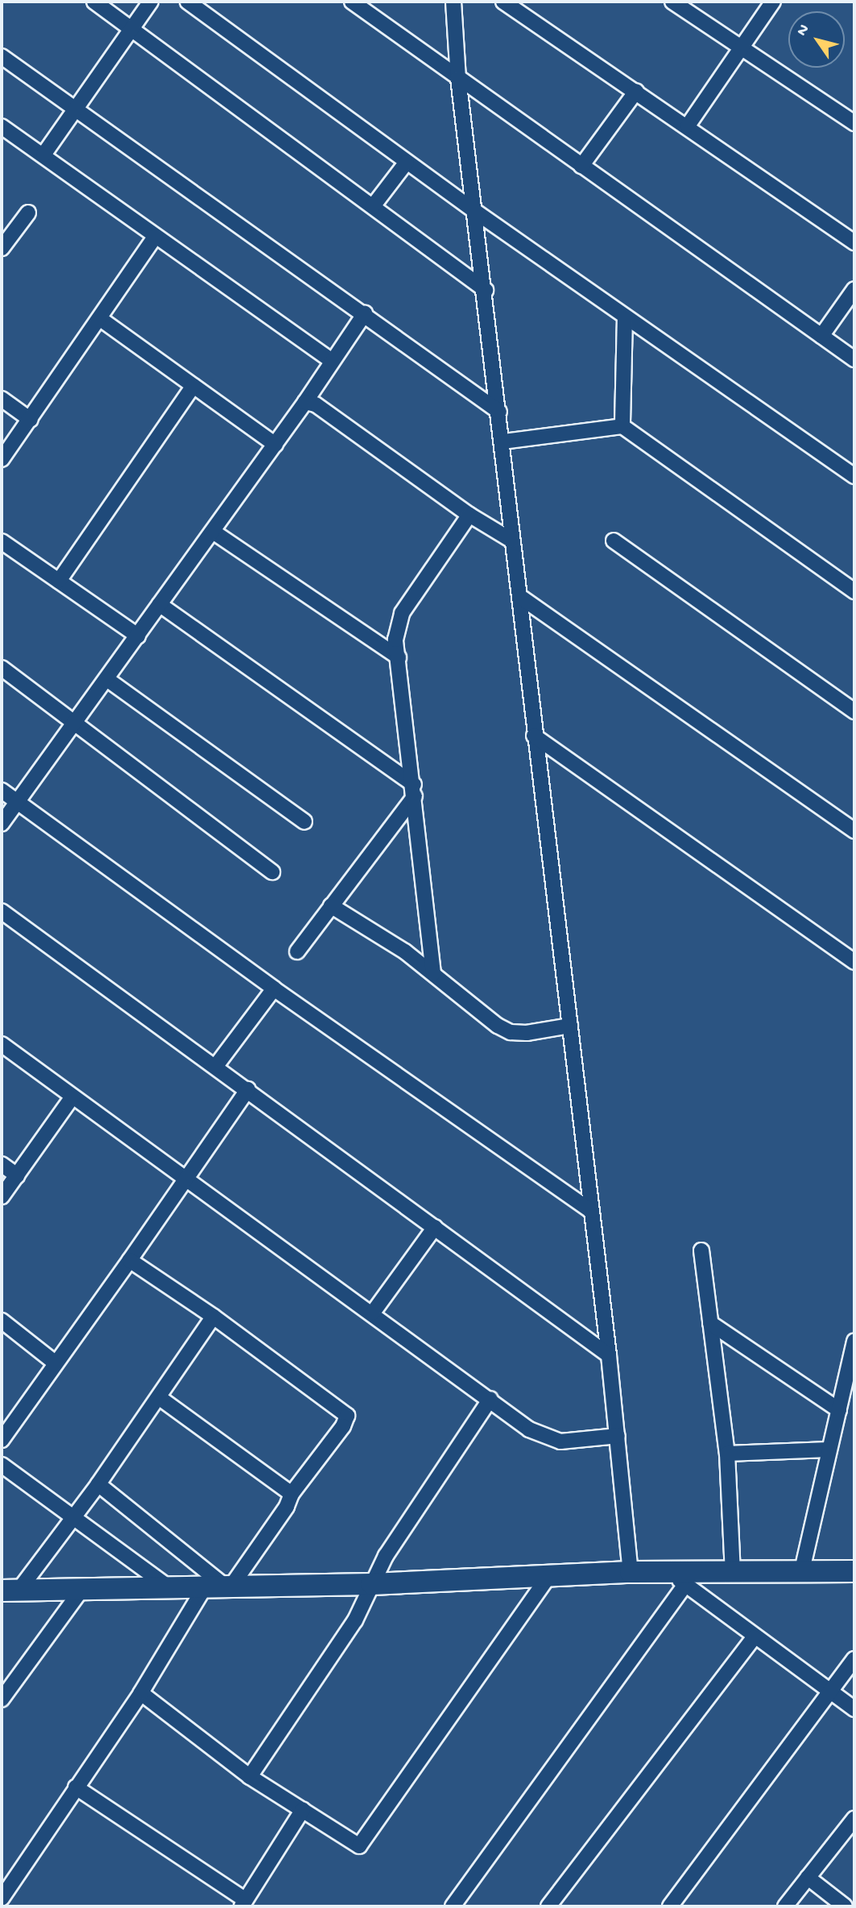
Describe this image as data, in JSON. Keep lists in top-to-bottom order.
{
  "north": "top left"
}
